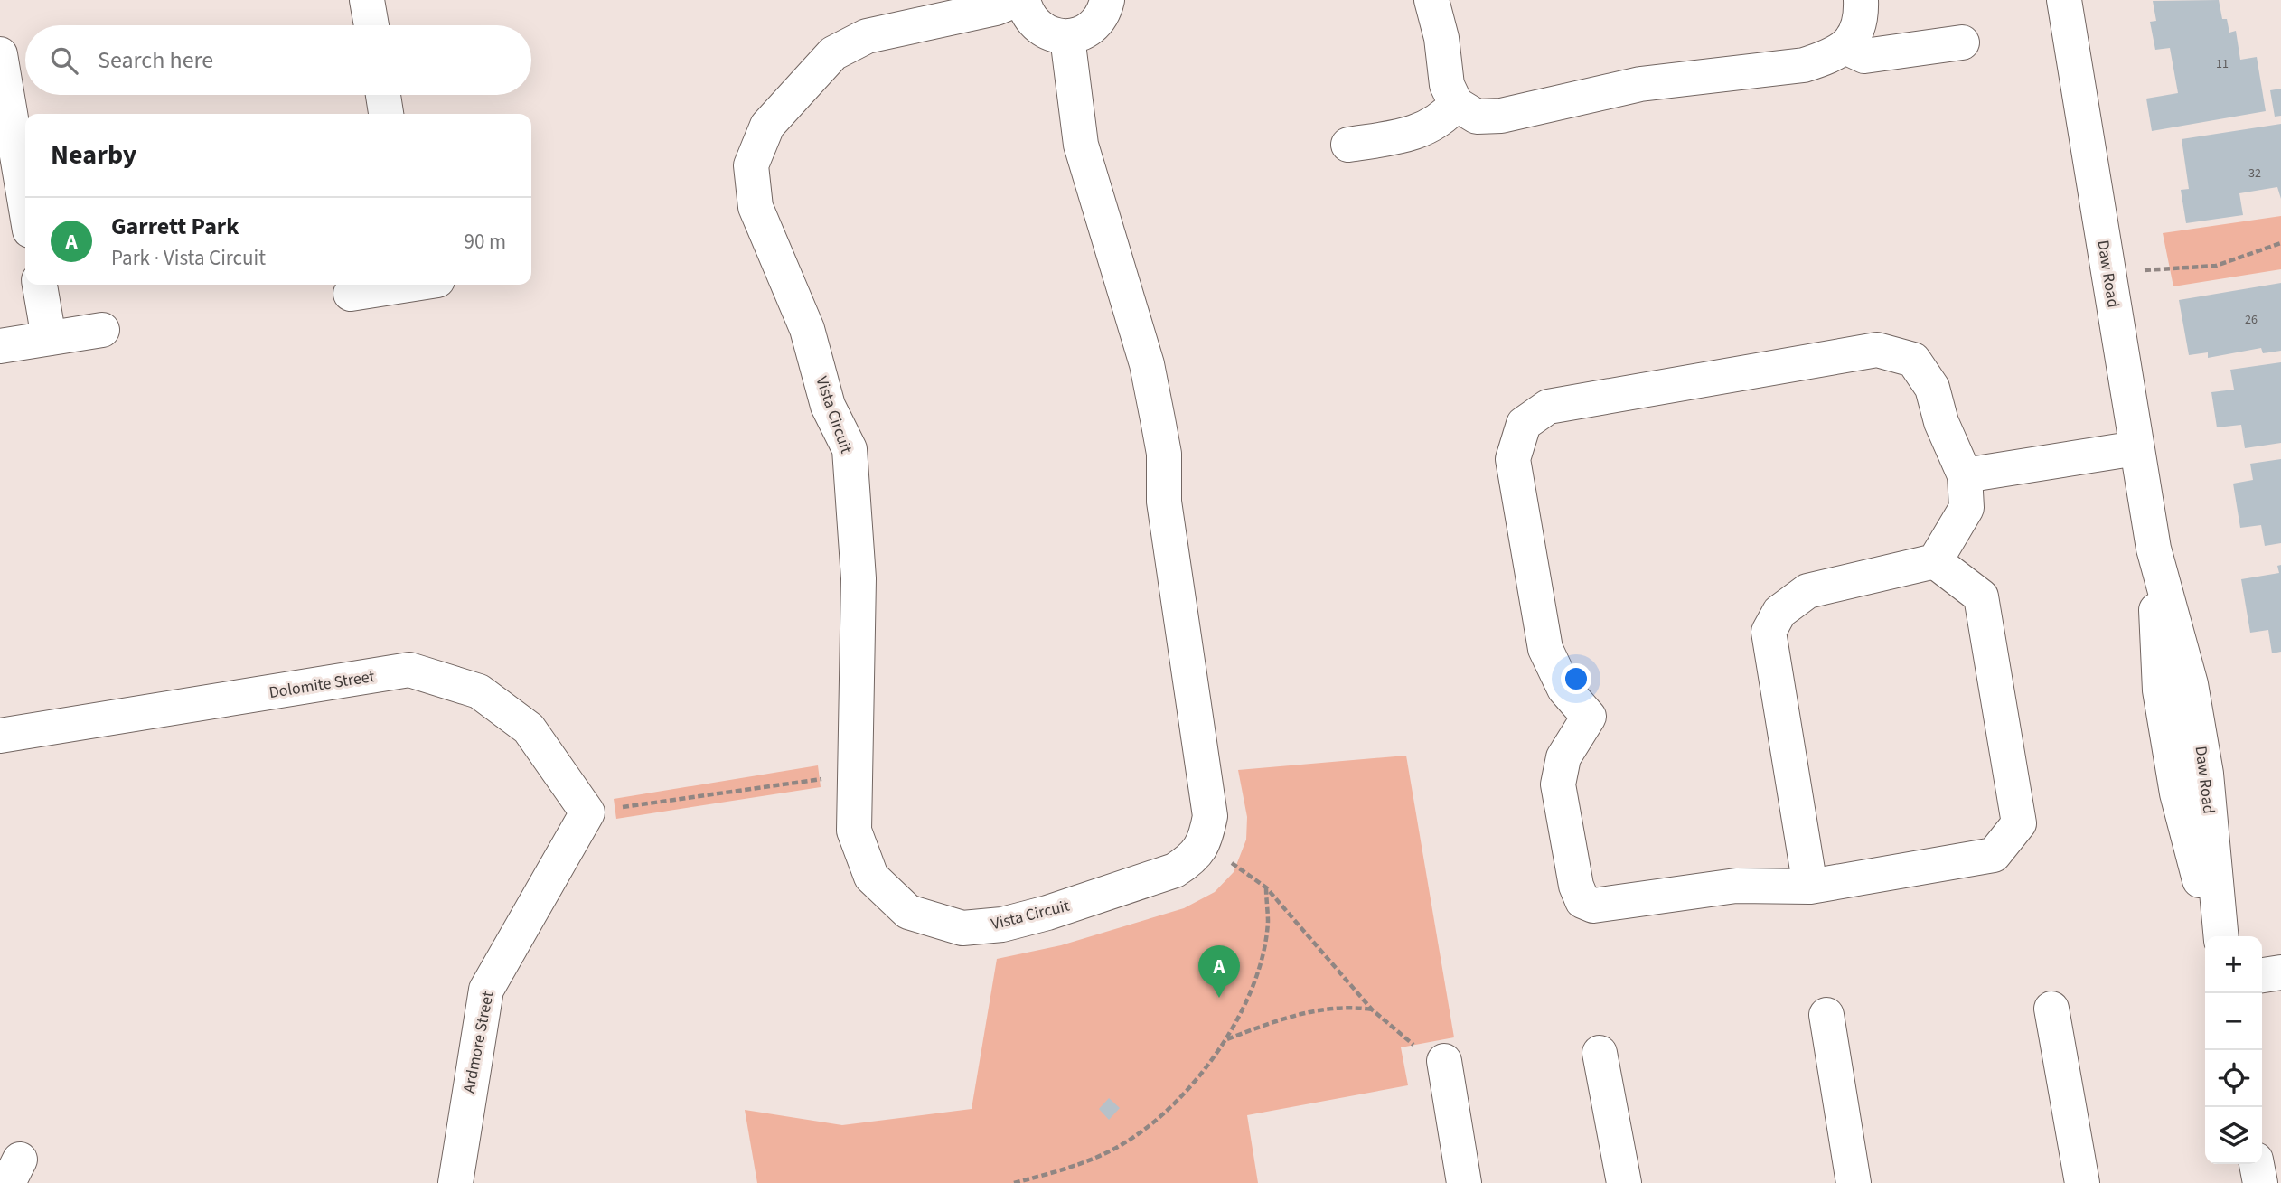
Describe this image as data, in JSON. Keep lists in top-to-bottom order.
{
  "streets": {
    "street": [
      "Daw Road",
      "Vista Circuit",
      "Dolomite Street",
      "Ardmore Street"
    ]
  },
  "crossings": [
    ["Dolomite Street", "Ardmore Street"]
  ],
  "house_numbers": ["11", "32", "26"],
  "page": {
    "search": "Search here",
    "heading": "Nearby",
    "list": [
      {
        "mark": "A",
        "name": "Garrett Park",
        "note": "Park · Vista Circuit",
        "value": "90 m"
      }
    ],
    "map_buttons": ["+", "−"],
    "pins": "A"
  }
}
